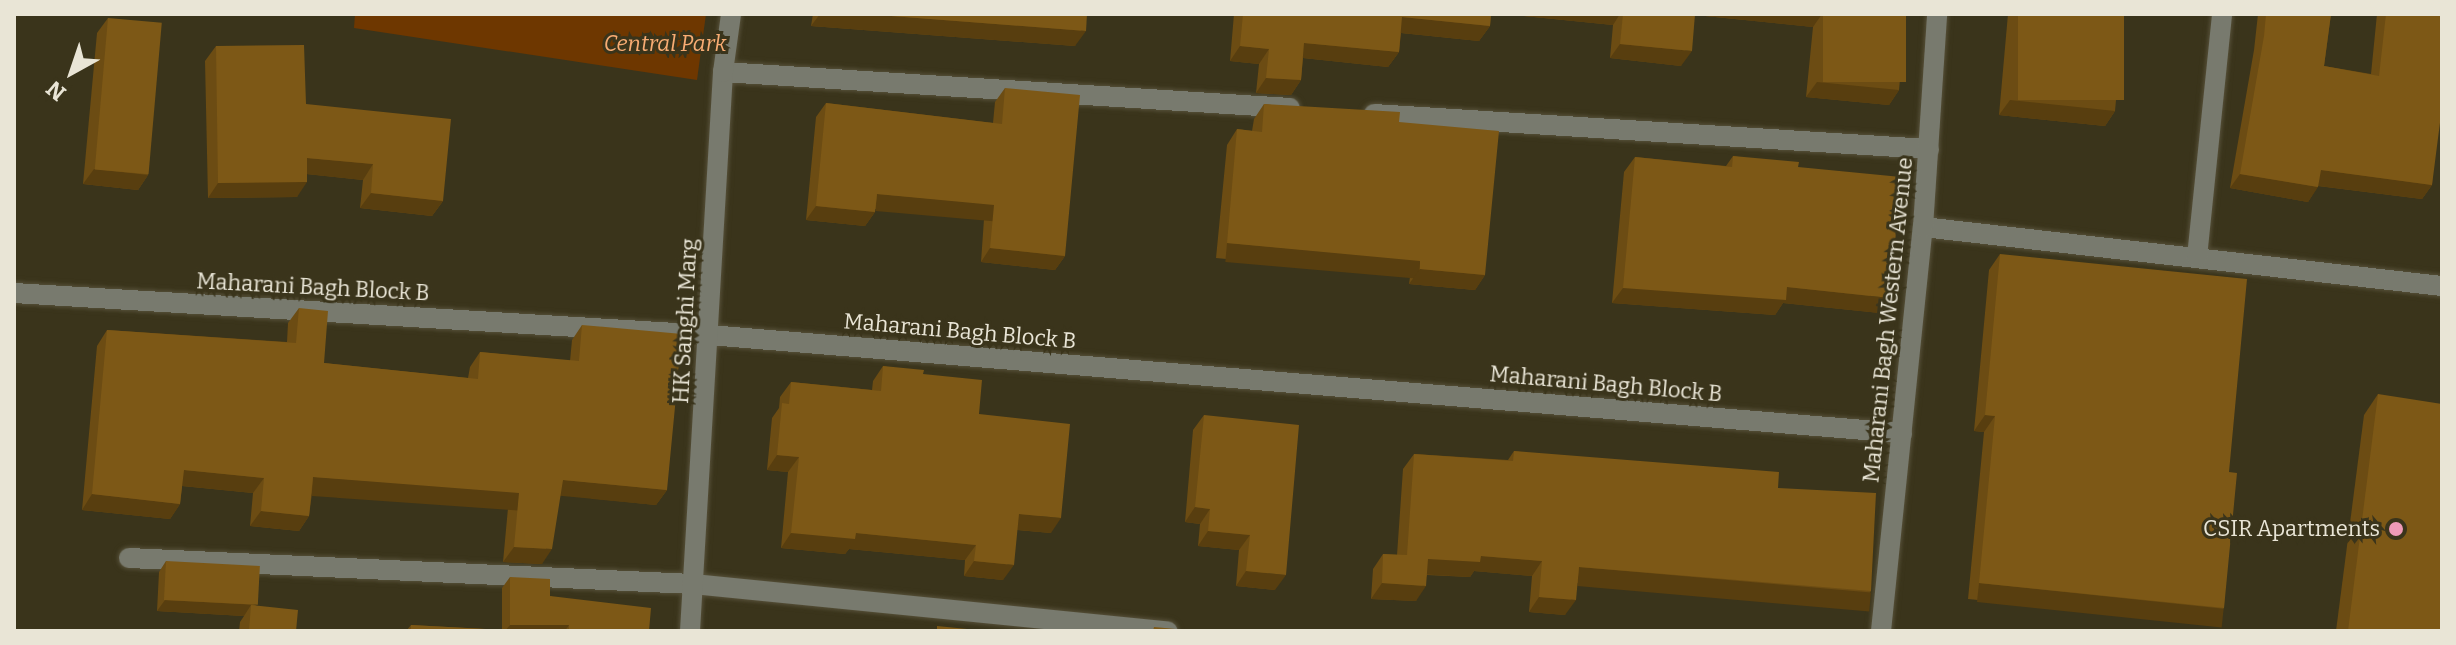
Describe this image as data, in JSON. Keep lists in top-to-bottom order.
{
  "streets": {
    "street": ["Maharani Bagh Block B", "Maharani Bagh Western Avenue", "HK Sanghi Marg"]
  },
  "crossings": [
    ["Maharani Bagh Block B", "Maharani Bagh Western Avenue"],
    ["Maharani Bagh Block B", "HK Sanghi Marg"]
  ],
  "parks": ["Central Park"],
  "places": ["CSIR Apartments"],
  "north": "bottom left"
}
